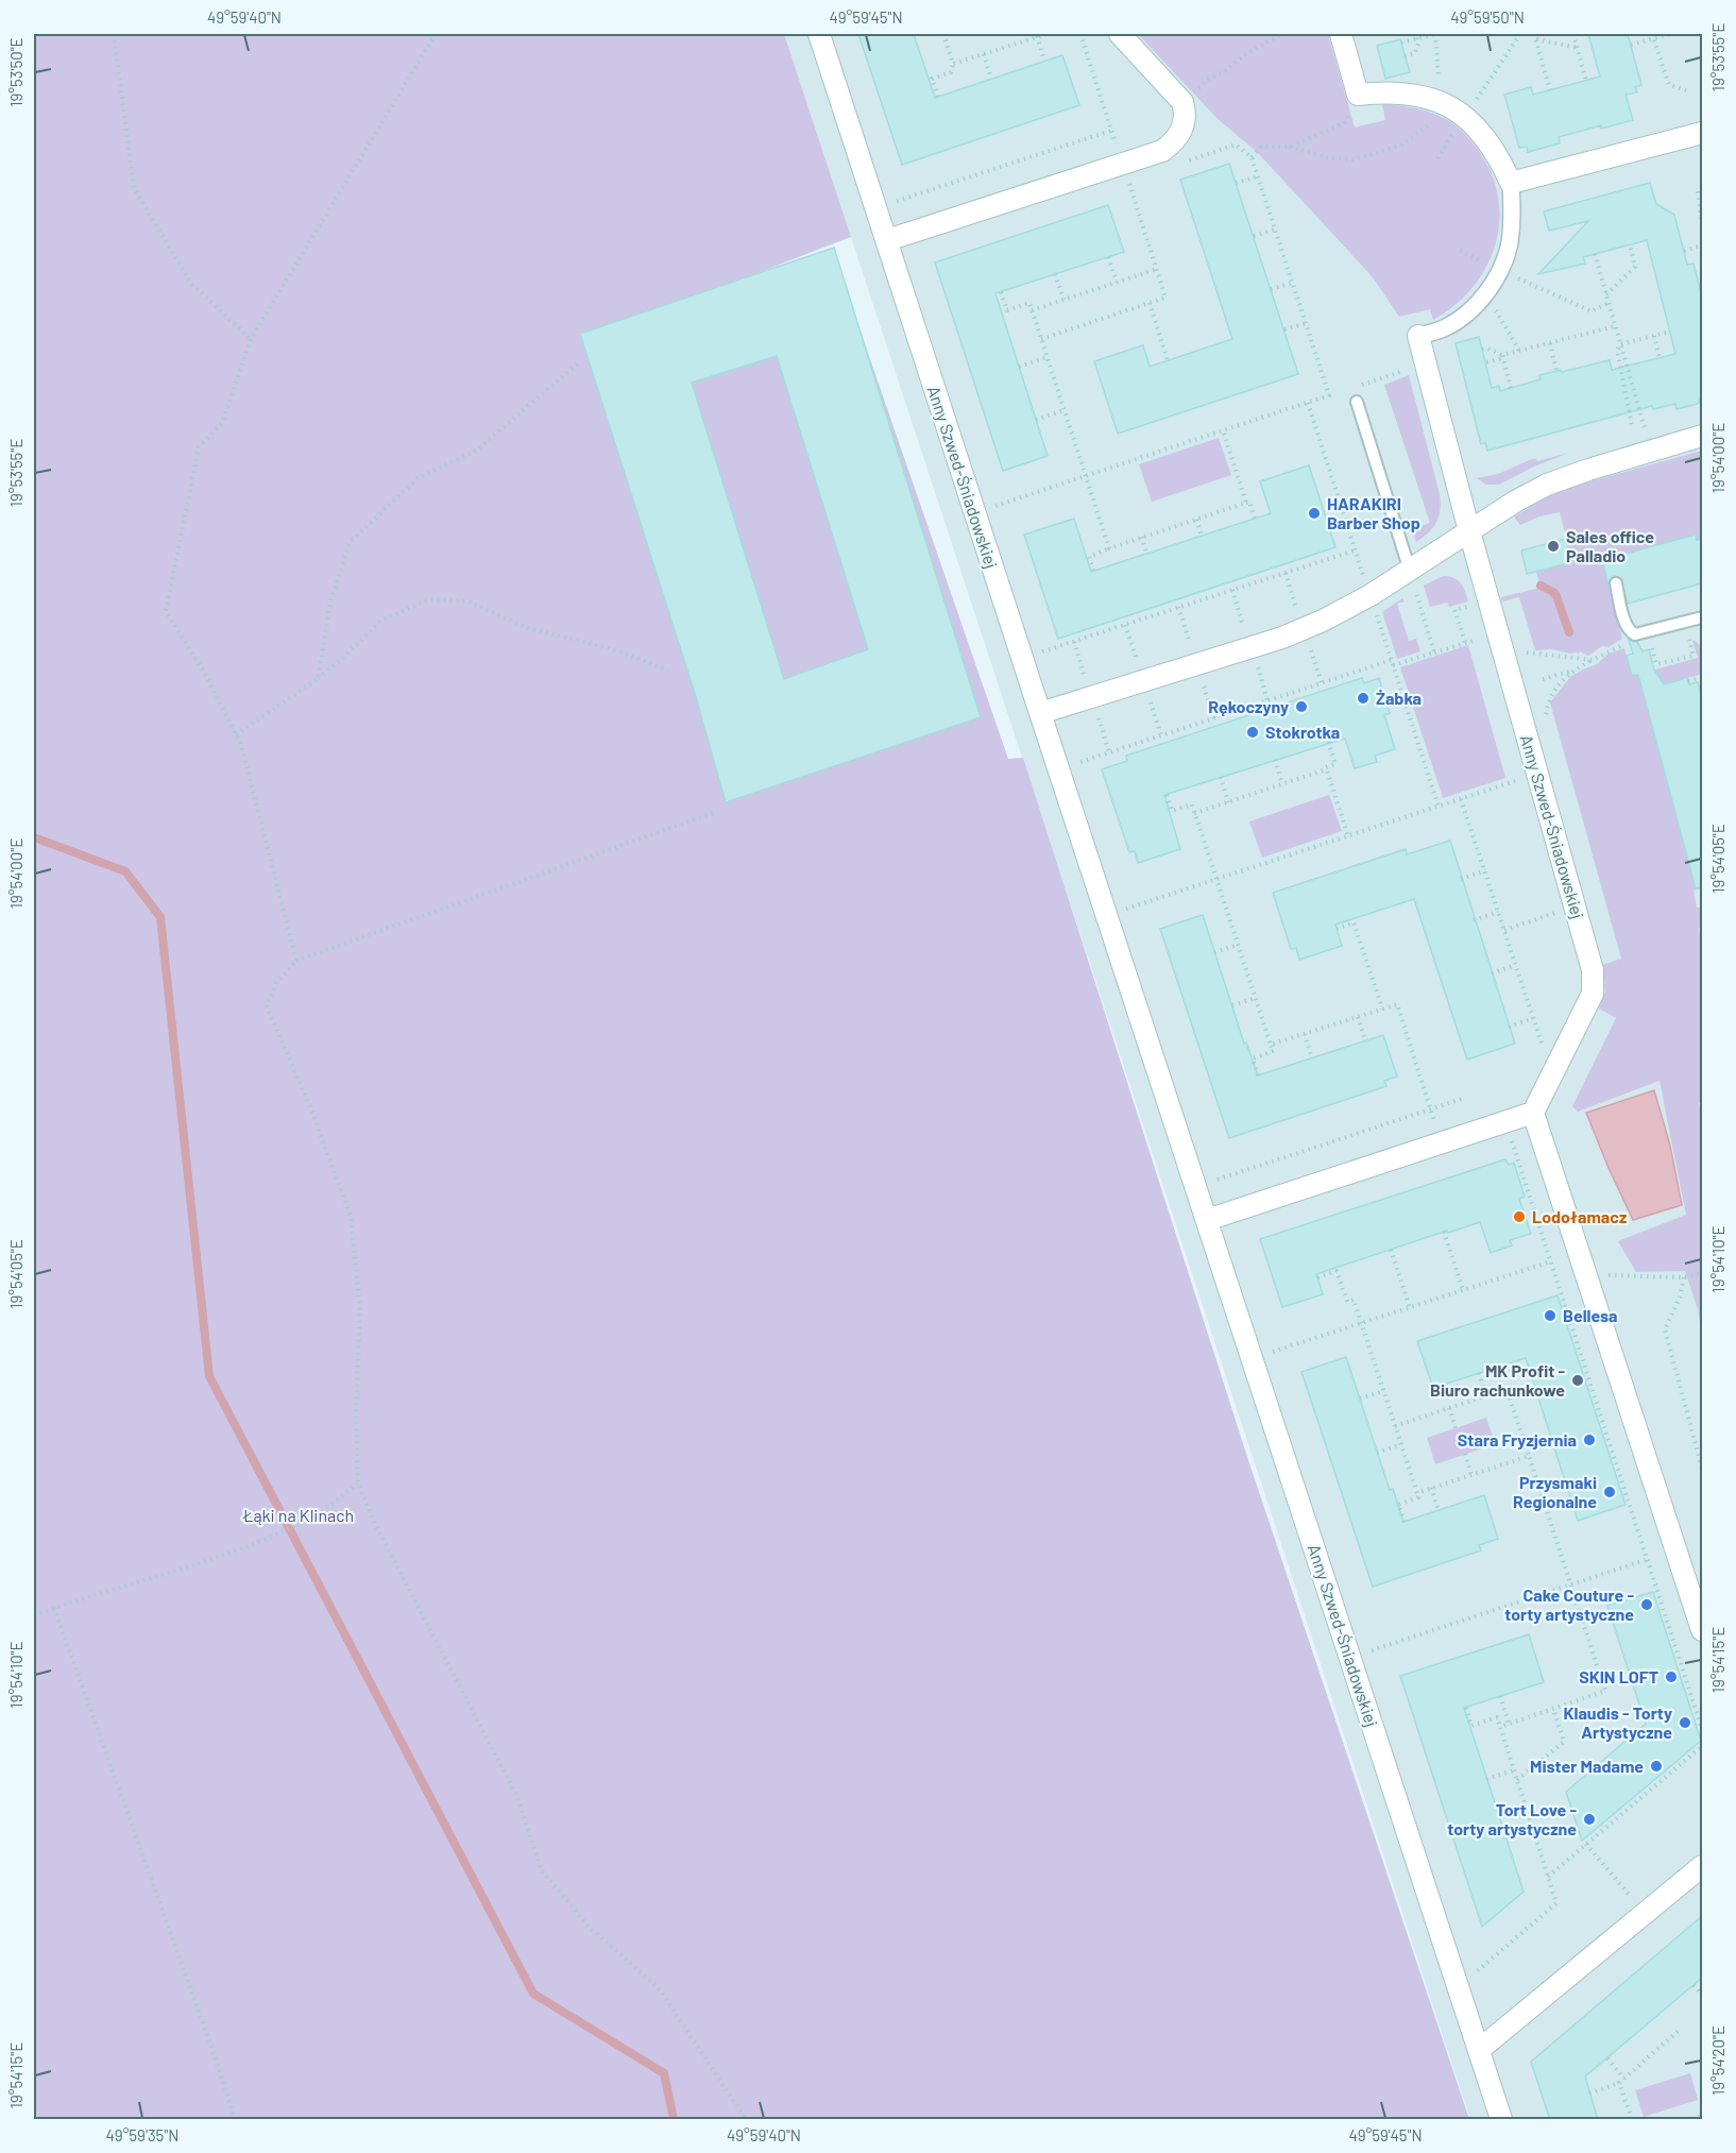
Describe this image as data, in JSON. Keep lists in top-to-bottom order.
{
  "streets": {
    "street": ["Anny Szwed-Śniadowskiej"]
  },
  "parks": ["Łąki na Klinach"],
  "places": [
    "HARAKIRI Barber Shop",
    "Sales office Palladio",
    "Żabka",
    "Rękoczyny",
    "Stokrotka",
    "Lodołamacz",
    "Bellesa",
    "MK Profit - Biuro rachunkowe",
    "Stara Fryzjernia",
    "Przysmaki Regionalne",
    "Cake Couture - torty artystyczne",
    "SKIN LOFT",
    "Klaudis - Torty Artystyczne",
    "Mister Madame",
    "Tort Love - torty artystyczne"
  ],
  "coordinates": [
    "49°59'40\"N",
    "49°59'45\"N",
    "49°59'50\"N",
    "19°53'55\"E",
    "19°53'50\"E",
    "19°54'00\"E",
    "19°54'05\"E",
    "19°54'10\"E",
    "19°54'15\"E",
    "19°54'20\"E",
    "49°59'35\"N"
  ]
}
